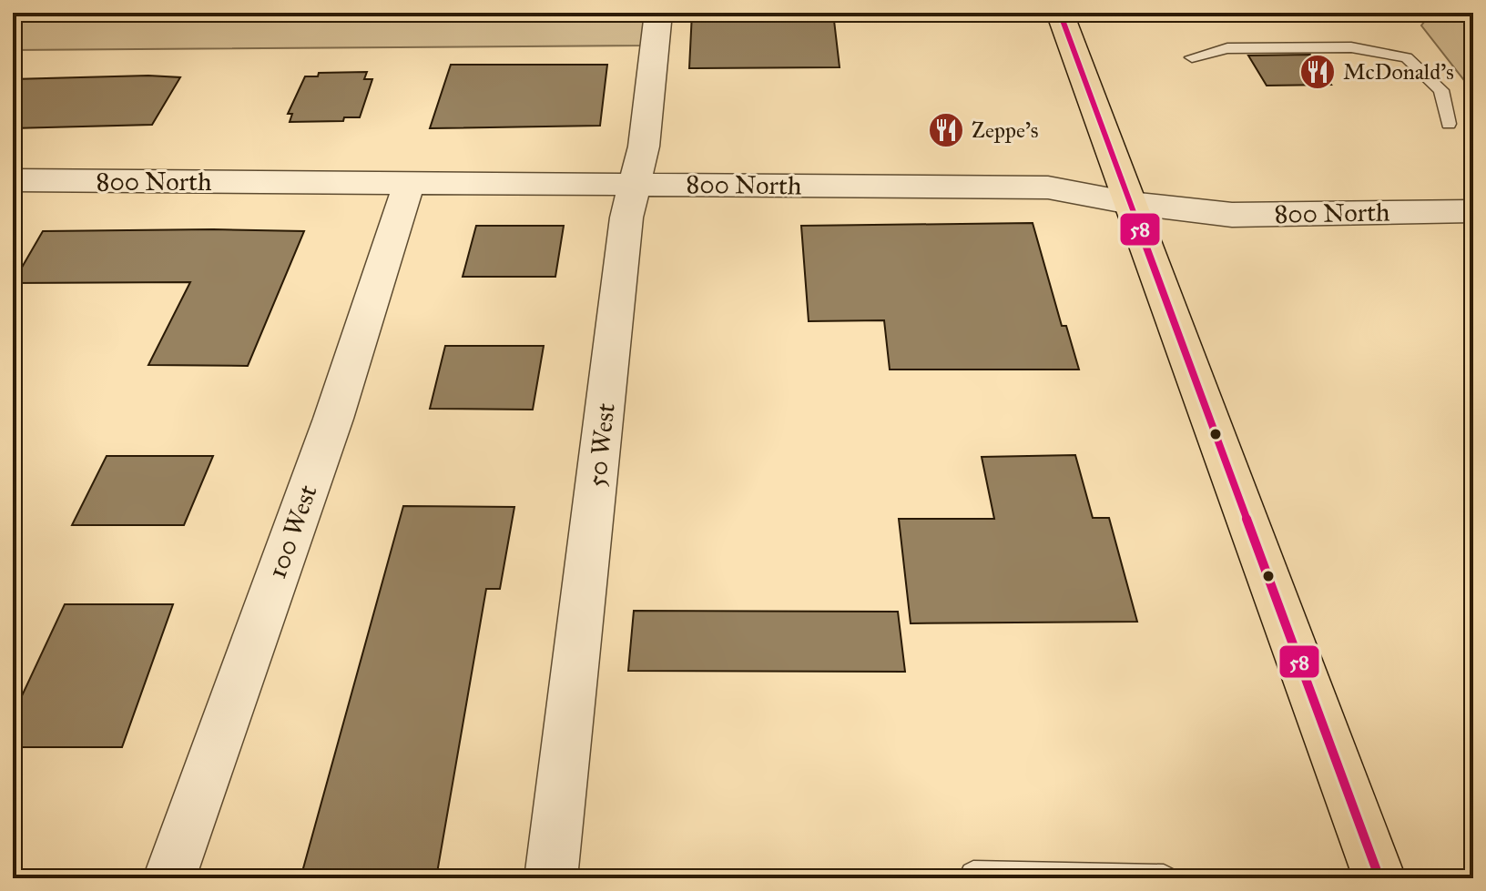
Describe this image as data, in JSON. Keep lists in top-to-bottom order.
{
  "streets": {
    "street": ["800 North", "50 West", "100 West"]
  },
  "crossings": [
    ["800 North", "50 West"],
    ["800 North", "100 West"]
  ],
  "places": {
    "restaurant": ["McDonald's", "Zeppe's"]
  },
  "lines": ["transit line 58"]
}
